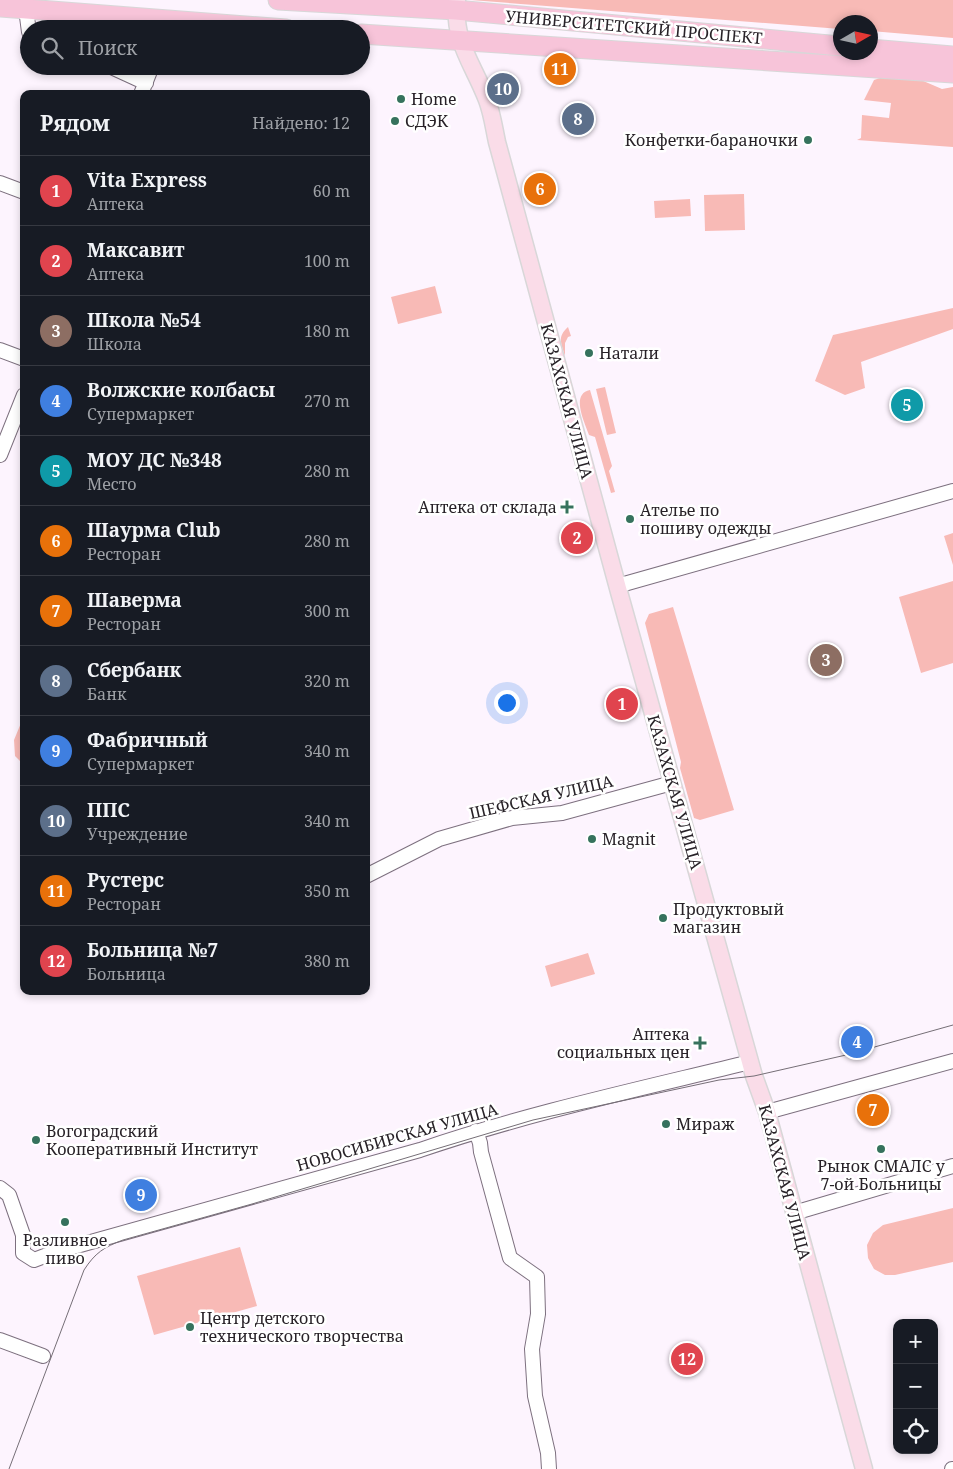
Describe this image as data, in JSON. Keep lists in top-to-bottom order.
{
  "streets": {
    "highway": ["УНИВЕРСИТЕТСКИЙ ПРОСПЕКТ"],
    "main road": ["КАЗАХСКАЯ УЛИЦА"],
    "street": ["ШЕФСКАЯ УЛИЦА", "НОВОСИБИРСКАЯ УЛИЦА"]
  },
  "crossings": [
    ["УНИВЕРСИТЕТСКИЙ ПРОСПЕКТ", "КАЗАХСКАЯ УЛИЦА"],
    ["КАЗАХСКАЯ УЛИЦА", "ШЕФСКАЯ УЛИЦА"],
    ["КАЗАХСКАЯ УЛИЦА", "НОВОСИБИРСКАЯ УЛИЦА"]
  ],
  "places": {
    "other": [
      "Home",
      "СДЭК",
      "Конфетки-бараночки",
      "Натали",
      "Ателье по пошиву одежды",
      "Magnit",
      "Продуктовый магазин",
      "Мираж",
      "Вогоградский Кооперативный Институт",
      "Рынок СМАЛС у 7-ой Больницы",
      "Разливное пиво",
      "Центр детского технического творчества"
    ],
    "health": ["Аптека от склада", "Аптека социальных цен"]
  },
  "north": "right",
  "page": {
    "search": "Поиск",
    "pins": [
      "11",
      "10",
      "8",
      "6",
      "5",
      "2",
      "3",
      "1",
      "4",
      "7",
      "9",
      "12"
    ],
    "heading": ["Рядом", "Найдено: 12"],
    "list": [
      {
        "mark": "1",
        "name": "Vita Express",
        "note": "Аптека",
        "value": "60 m"
      },
      {
        "mark": "2",
        "name": "Максавит",
        "note": "Аптека",
        "value": "100 m"
      },
      {
        "mark": "3",
        "name": "Школа №54",
        "note": "Школа",
        "value": "180 m"
      },
      {
        "mark": "4",
        "name": "Волжские колбасы",
        "note": "Супермаркет",
        "value": "270 m"
      },
      {
        "mark": "5",
        "name": "МОУ ДС №348",
        "note": "Место",
        "value": "280 m"
      },
      {
        "mark": "6",
        "name": "Шаурма Club",
        "note": "Ресторан",
        "value": "280 m"
      },
      {
        "mark": "7",
        "name": "Шаверма",
        "note": "Ресторан",
        "value": "300 m"
      },
      {
        "mark": "8",
        "name": "Сбербанк",
        "note": "Банк",
        "value": "320 m"
      },
      {
        "mark": "9",
        "name": "Фабричный",
        "note": "Супермаркет",
        "value": "340 m"
      },
      {
        "mark": "10",
        "name": "ППС",
        "note": "Учреждение",
        "value": "340 m"
      },
      {
        "mark": "11",
        "name": "Рустерс",
        "note": "Ресторан",
        "value": "350 m"
      },
      {
        "mark": "12",
        "name": "Больница №7",
        "note": "Больница",
        "value": "380 m"
      }
    ],
    "map_buttons": ["+", "−"]
  }
}
